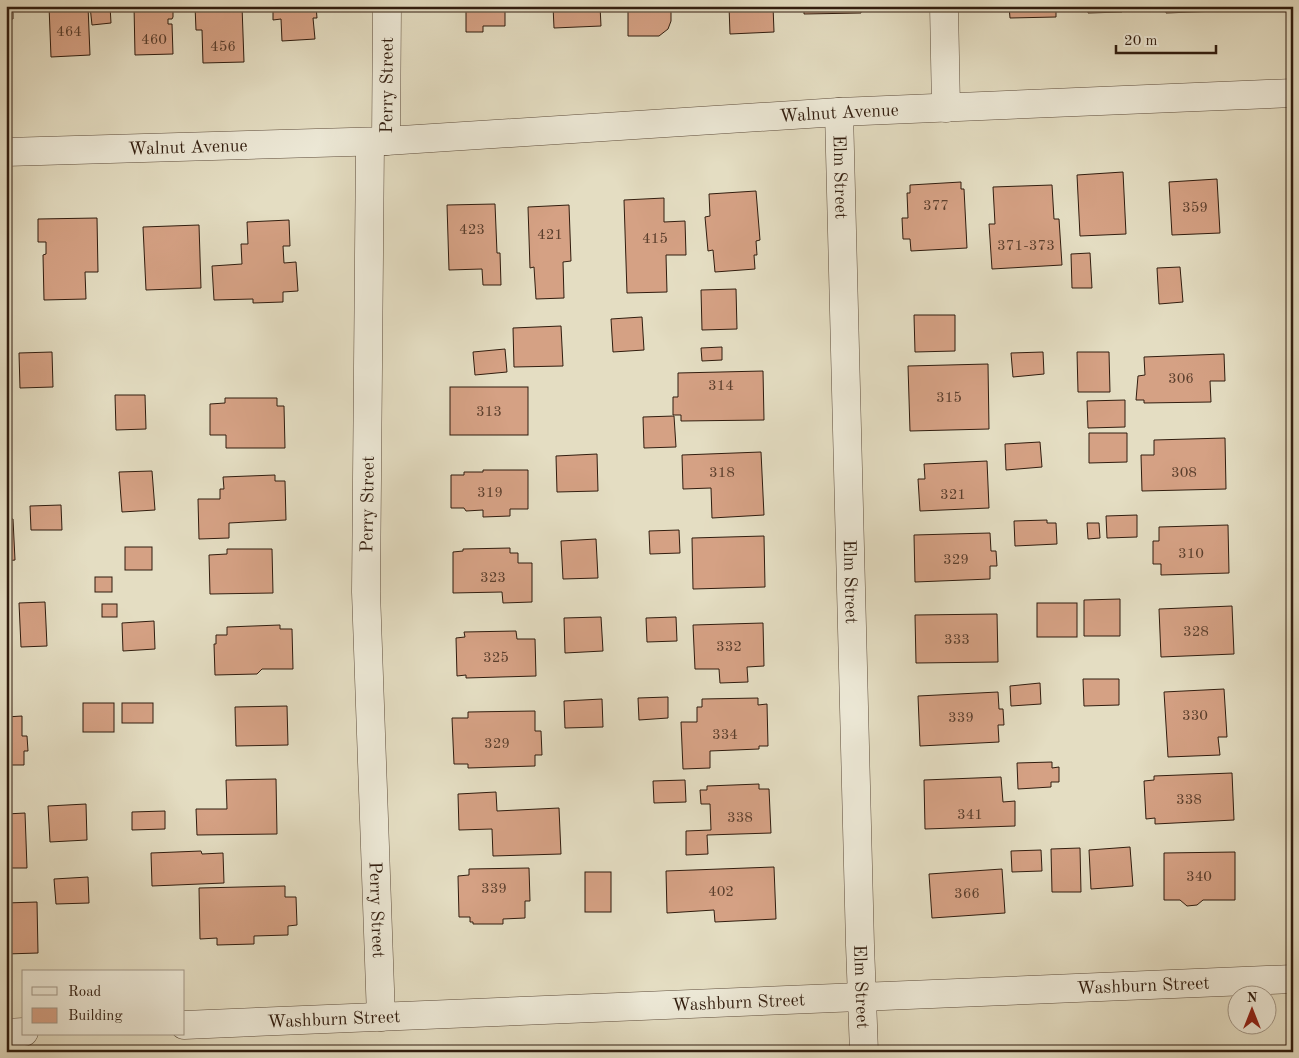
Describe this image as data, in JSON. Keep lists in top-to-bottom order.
{
  "streets": {
    "street": [
      "Perry Street",
      "Walnut Avenue",
      "Elm Street",
      "Washburn Street"
    ]
  },
  "crossings": [
    ["Perry Street", "Walnut Avenue"],
    ["Perry Street", "Washburn Street"],
    ["Walnut Avenue", "Elm Street"],
    ["Elm Street", "Washburn Street"]
  ],
  "house_numbers": [
    "464",
    "460",
    "456",
    "377",
    "359",
    "423",
    "421",
    "415",
    "371-373",
    "306",
    "314",
    "315",
    "313",
    "318",
    "308",
    "319",
    "321",
    "310",
    "329",
    "323",
    "328",
    "333",
    "332",
    "325",
    "330",
    "339",
    "334",
    "329",
    "338",
    "341",
    "338",
    "340",
    "339",
    "402",
    "366"
  ],
  "legend": ["Road", "Building"],
  "scale_bar": "20 m",
  "north": "top"
}
